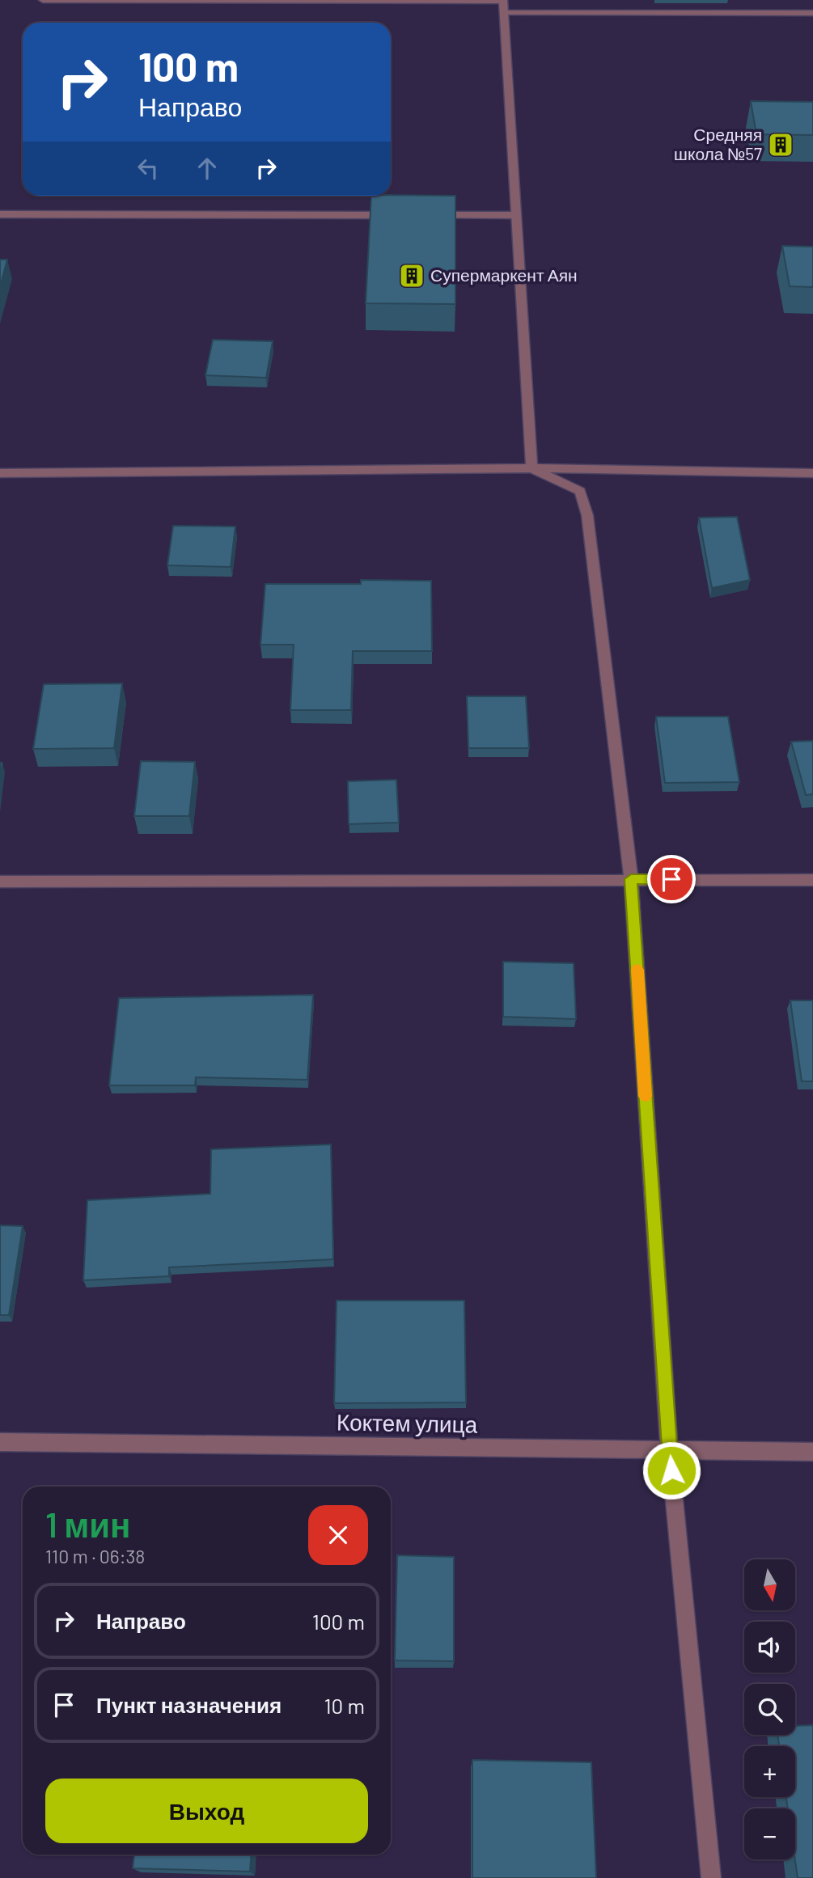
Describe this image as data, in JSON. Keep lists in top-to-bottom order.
{
  "streets": {
    "street": ["Коктем улица"]
  },
  "places": {
    "building": ["Средняя школа №57", "Супермаркент Аян"]
  },
  "north": "bottom",
  "page": {
    "turn": ["100 m", "Направо"],
    "heading": ["1 мин", "110 m · 06:38"],
    "map_buttons": ["+", "−"],
    "list": [
      {
        "name": "Направо",
        "value": "100 m"
      },
      {
        "name": "Пункт назначения",
        "value": "10 m"
      }
    ],
    "buttons": "Выход"
  }
}
